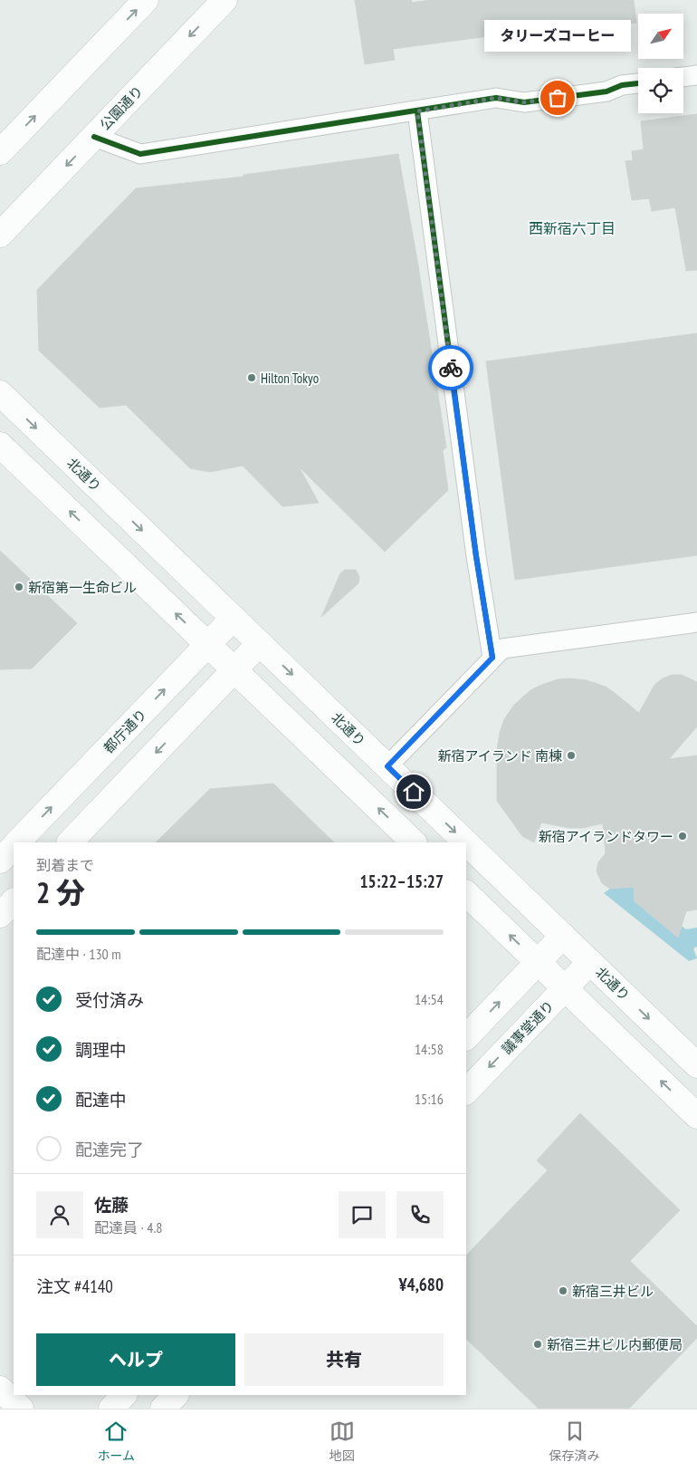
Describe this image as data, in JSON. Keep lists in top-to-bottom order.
{
  "streets": {
    "main road": [
      "公園通り",
      "北通り",
      "都庁通り",
      "議事堂通り"
    ]
  },
  "crossings": [
    ["北通り", "都庁通り"],
    ["北通り", "議事堂通り"]
  ],
  "districts": ["西新宿六丁目"],
  "places": [
    "タリーズコーヒー",
    "Hilton Tokyo",
    "新宿第一生命ビル",
    "新宿アイランド 南棟",
    "新宿アイランドタワー",
    "新宿三井ビル",
    "新宿三井ビル内郵便局"
  ],
  "north": "top right",
  "page": {
    "bubble": "タリーズコーヒー",
    "heading": ["2 分", "到着まで", "15:22–15:27"],
    "panel": [
      "佐藤",
      "配達員 · 4.8",
      "注文 #4140",
      "¥4,680"
    ],
    "bar": "配達中 · 130 m",
    "list": [
      ["受付済み", "14:54"],
      ["調理中", "14:58"],
      ["配達中", "15:16"],
      "配達完了"
    ],
    "buttons": ["ヘルプ", "共有"],
    "tabs": ["ホーム", "地図", "保存済み"]
  }
}
